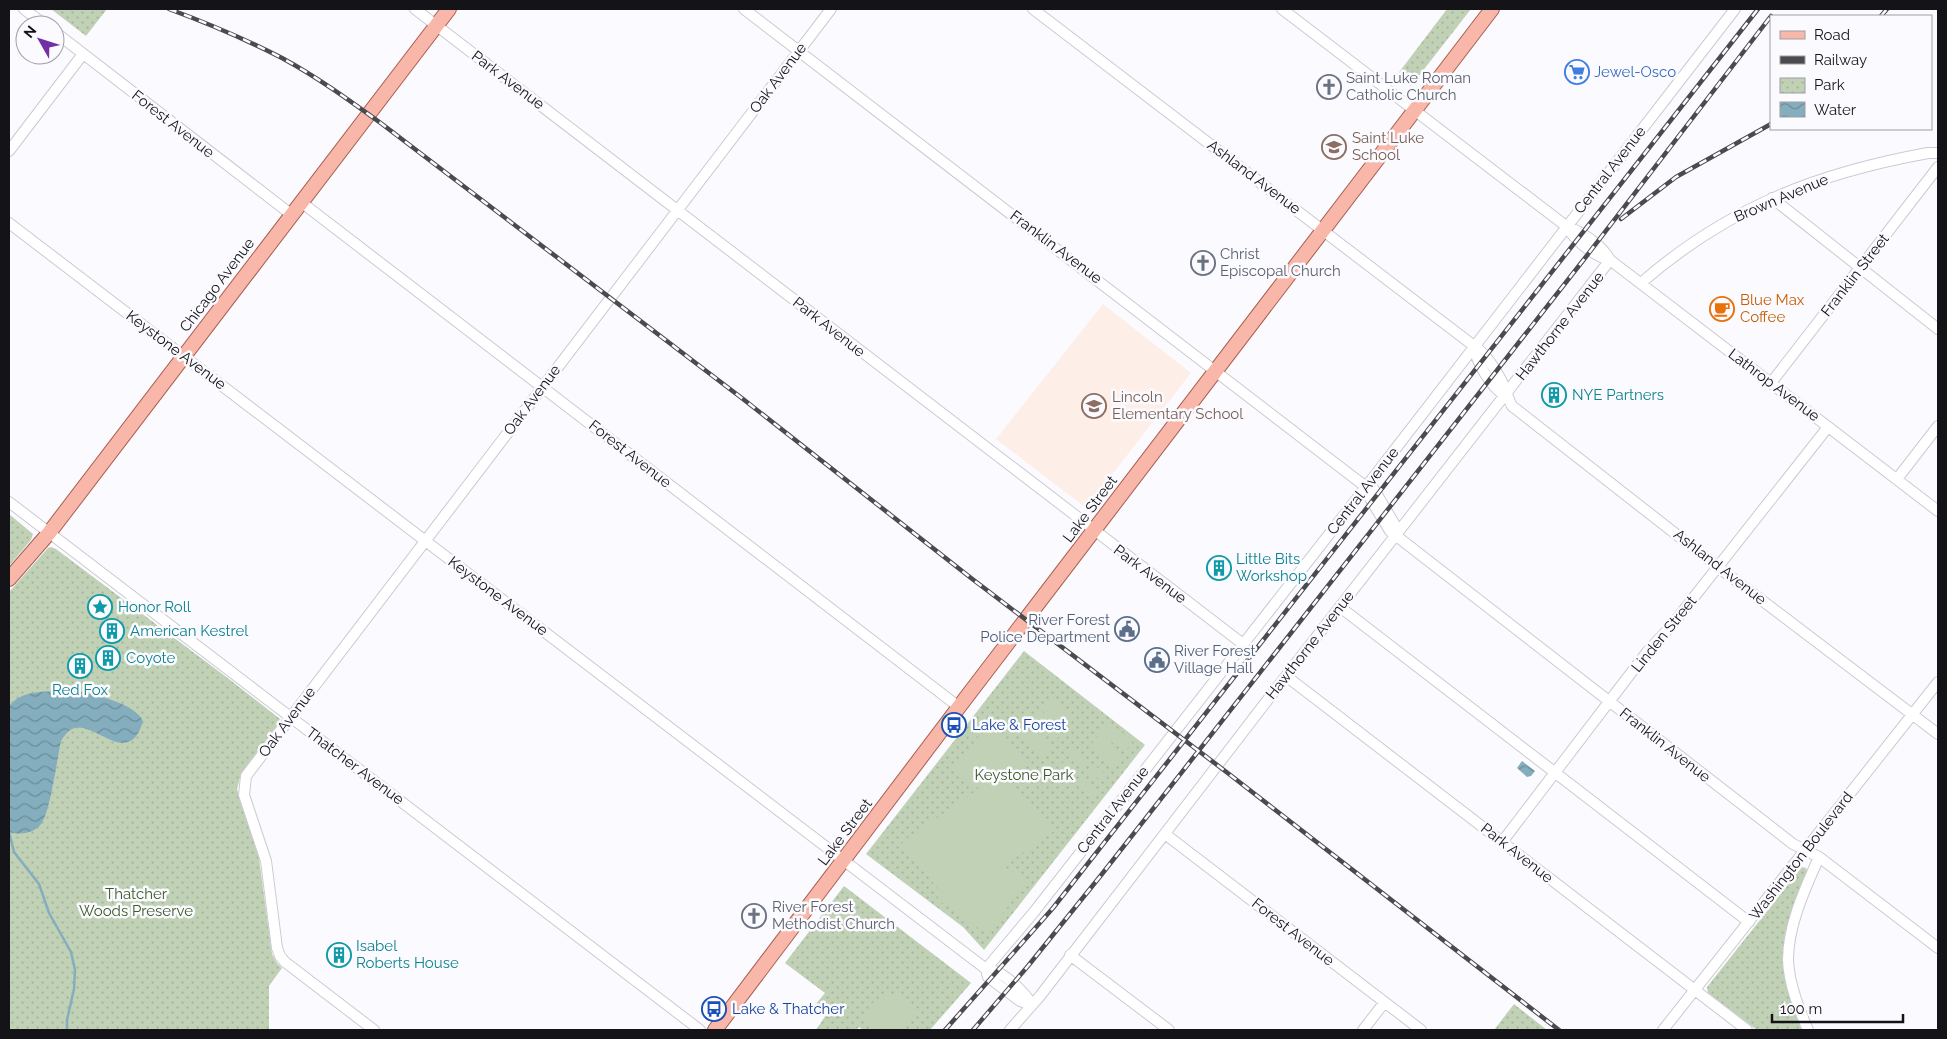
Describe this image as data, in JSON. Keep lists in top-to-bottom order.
{
  "streets": {
    "main road": ["Chicago Avenue", "Lake Street"],
    "street": [
      "Oak Avenue",
      "Park Avenue",
      "Forest Avenue",
      "Central Avenue",
      "Ashland Avenue",
      "Brown Avenue",
      "Franklin Avenue",
      "Franklin Street",
      "Hawthorne Avenue",
      "Keystone Avenue",
      "Lathrop Avenue",
      "Linden Street",
      "Thatcher Avenue",
      "Washington Boulevard"
    ]
  },
  "crossings": [
    ["Oak Avenue", "Park Avenue"],
    ["Oak Avenue", "Forest Avenue"],
    ["Oak Avenue", "Franklin Avenue"],
    ["Oak Avenue", "Keystone Avenue"],
    ["Oak Avenue", "Thatcher Avenue"],
    ["Park Avenue", "Central Avenue"],
    ["Park Avenue", "Chicago Avenue"],
    ["Park Avenue", "Hawthorne Avenue"],
    ["Park Avenue", "Lake Street"],
    ["Park Avenue", "Linden Street"],
    ["Park Avenue", "Washington Boulevard"],
    ["Forest Avenue", "Chicago Avenue"],
    ["Forest Avenue", "Hawthorne Avenue"],
    ["Forest Avenue", "Lake Street"],
    ["Central Avenue", "Ashland Avenue"],
    ["Central Avenue", "Franklin Avenue"],
    ["Central Avenue", "Keystone Avenue"],
    ["Central Avenue", "Lathrop Avenue"],
    ["Ashland Avenue", "Hawthorne Avenue"],
    ["Ashland Avenue", "Lake Street"],
    ["Ashland Avenue", "Linden Street"],
    ["Ashland Avenue", "Washington Boulevard"],
    ["Brown Avenue", "Lathrop Avenue"],
    ["Franklin Avenue", "Hawthorne Avenue"],
    ["Franklin Avenue", "Lake Street"],
    ["Franklin Avenue", "Linden Street"],
    ["Franklin Avenue", "Washington Boulevard"],
    ["Franklin Street", "Lathrop Avenue"],
    ["Chicago Avenue", "Keystone Avenue"],
    ["Chicago Avenue", "Thatcher Avenue"],
    ["Hawthorne Avenue", "Keystone Avenue"],
    ["Hawthorne Avenue", "Lathrop Avenue"],
    ["Keystone Avenue", "Lake Street"],
    ["Lathrop Avenue", "Lake Street"],
    ["Lathrop Avenue", "Linden Street"]
  ],
  "parks": ["Keystone Park", "Thatcher Woods Preserve"],
  "places": {
    "supermarket": ["Jewel-Osco"],
    "church": ["Saint Luke Roman Catholic Church", "Christ Episcopal Church", "River Forest Methodist Church"],
    "school or university": ["Saint Luke School", "Lincoln Elementary School"],
    "cafe": ["Blue Max Coffee"],
    "building": [
      "NYE Partners",
      "Little Bits Workshop",
      "American Kestrel",
      "Coyote",
      "Red Fox",
      "Isabel Roberts House"
    ],
    "place": ["Honor Roll"],
    "public building": ["River Forest Police Department", "River Forest Village Hall"],
    "bus stop": ["Lake & Forest", "Lake & Thatcher"]
  },
  "legend": [
    "Road",
    "Railway",
    "Park",
    "Water"
  ],
  "scale_bar": "100 m",
  "north": "top left"
}
